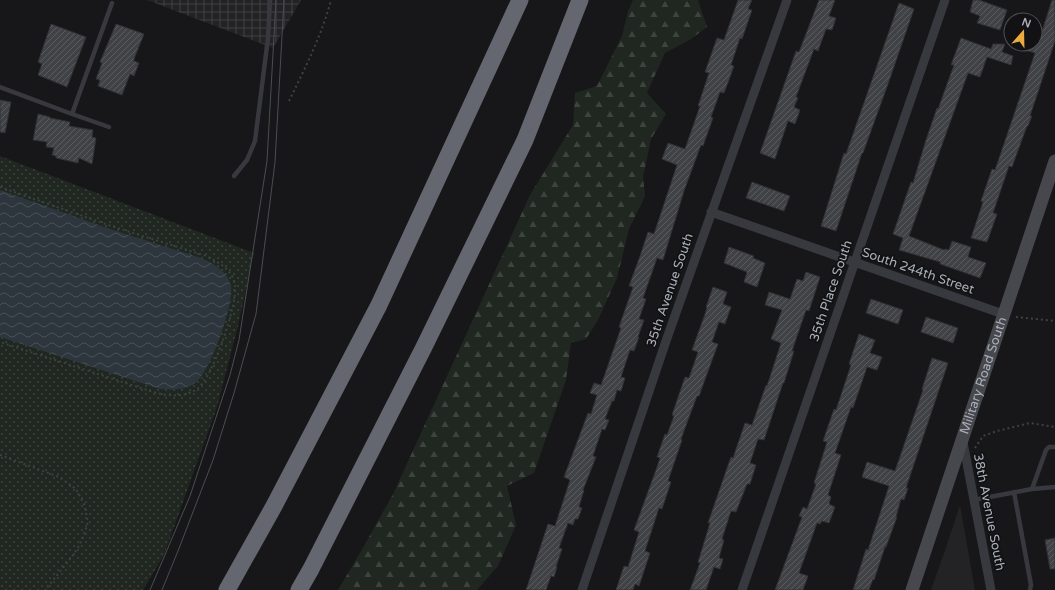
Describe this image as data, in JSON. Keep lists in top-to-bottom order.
{
  "streets": {
    "main road": ["Military Road South"],
    "street": [
      "South 244th Street",
      "35th Avenue South",
      "35th Place South",
      "38th Avenue South"
    ]
  },
  "crossings": [
    ["South 244th Street", "35th Avenue South"],
    ["South 244th Street", "35th Place South"],
    ["South 244th Street", "Military Road South"],
    ["Military Road South", "38th Avenue South"]
  ],
  "north": "top"
}
